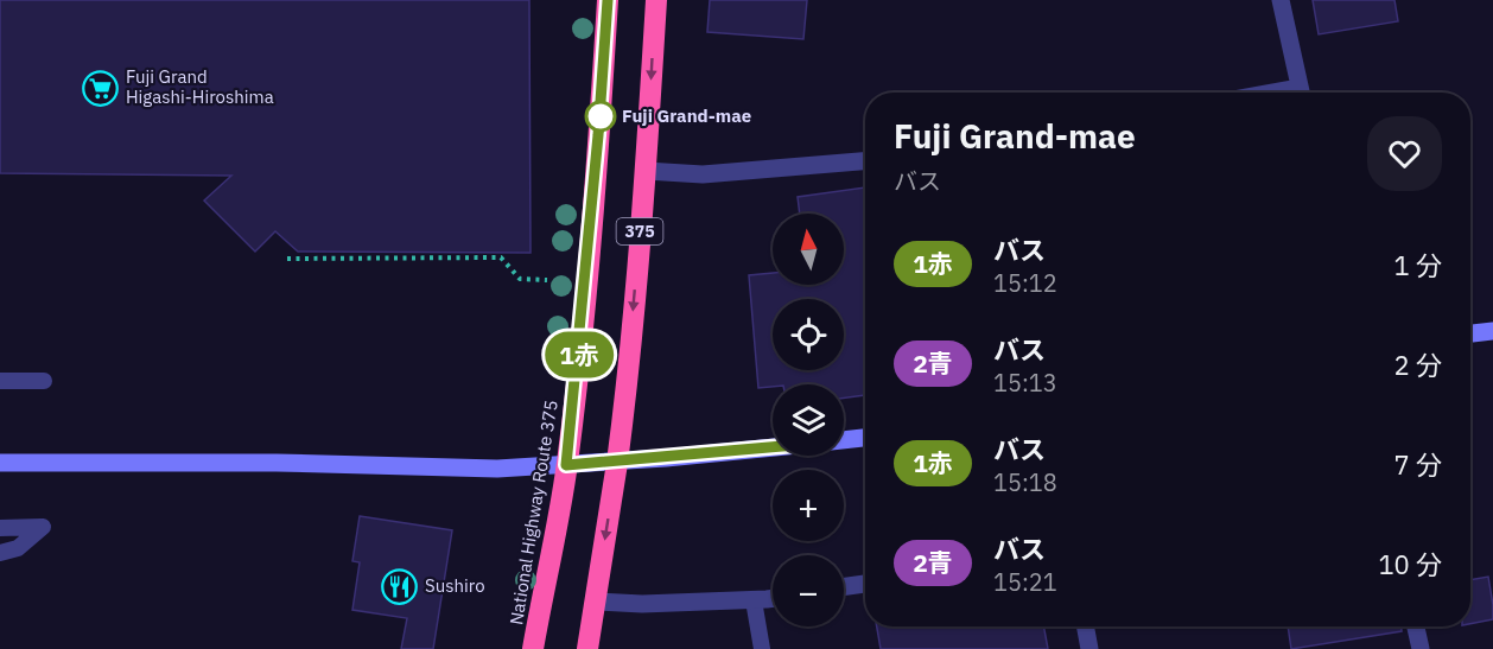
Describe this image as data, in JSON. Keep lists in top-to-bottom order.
{
  "streets": {
    "highway": ["375", "National Highway Route 375"]
  },
  "places": {
    "supermarket": ["Fuji Grand Higashi-Hiroshima"],
    "other": ["Fuji Grand-mae"],
    "restaurant": ["Sushiro"]
  },
  "lines": ["bus line 1赤"],
  "north": "top",
  "page": {
    "on_map": "1赤",
    "heading": ["Fuji Grand-mae", "バス"],
    "map_buttons": ["+", "−"],
    "list": [
      {
        "mark": "1赤",
        "name": "バス",
        "note": "15:12",
        "value": "1 分"
      },
      {
        "mark": "2青",
        "name": "バス",
        "note": "15:13",
        "value": "2 分"
      },
      {
        "mark": "1赤",
        "name": "バス",
        "note": "15:18",
        "value": "7 分"
      },
      {
        "mark": "2青",
        "name": "バス",
        "note": "15:21",
        "value": "10 分"
      }
    ]
  }
}
